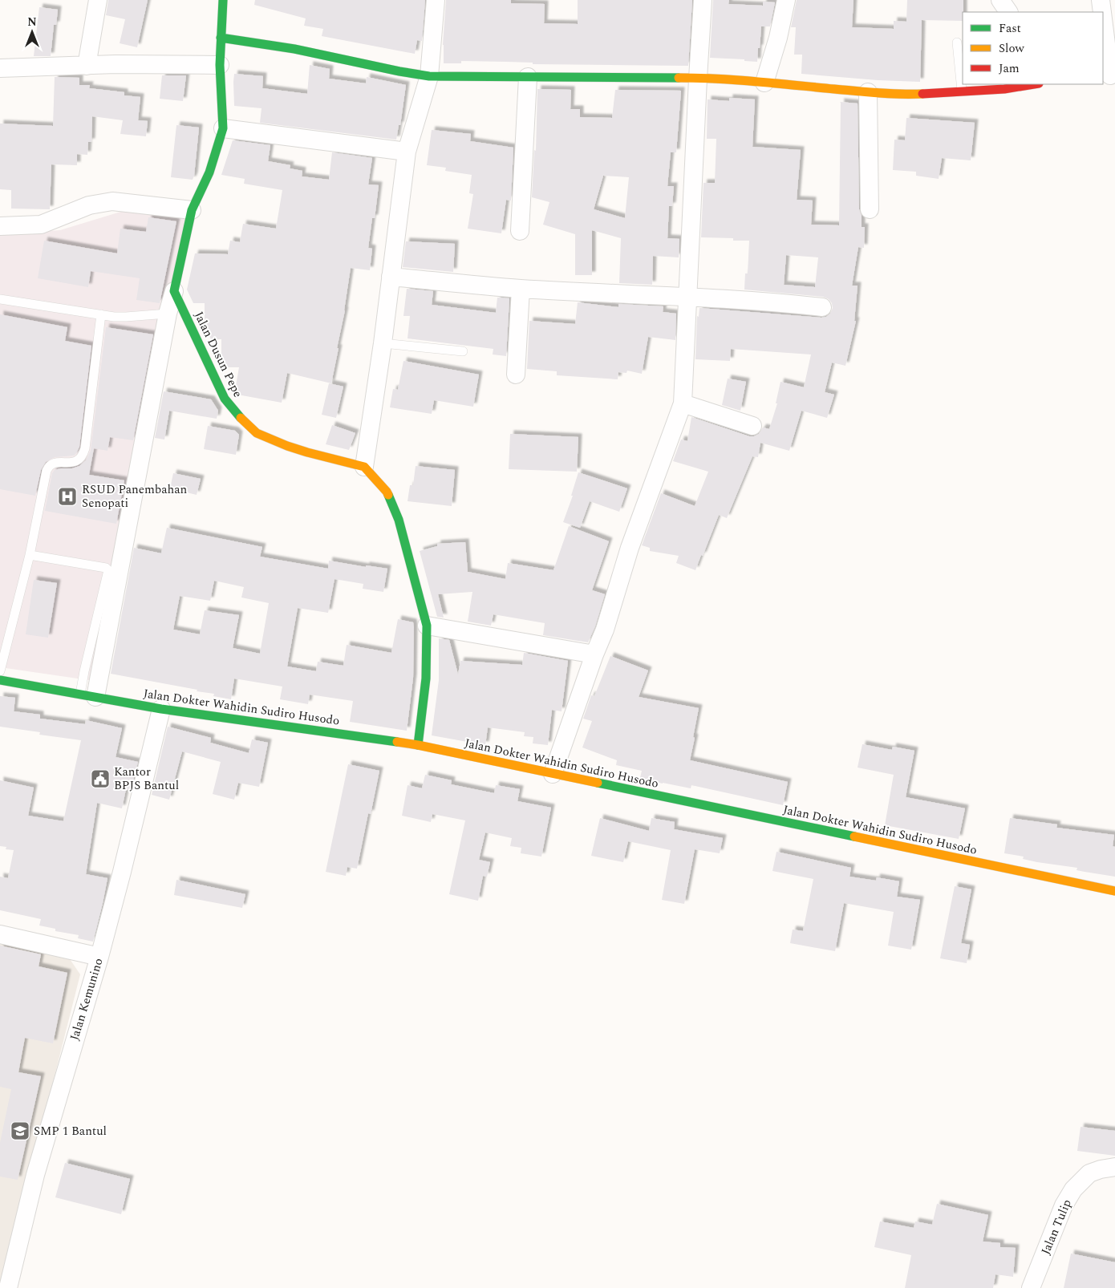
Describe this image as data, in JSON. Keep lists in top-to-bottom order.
{
  "streets": {
    "street": [
      "Jalan Dusun Pepe",
      "Jalan Dokter Wahidin Sudiro Husodo",
      "Jalan Kemunino",
      "Jalan Tulip"
    ]
  },
  "crossings": [
    ["Jalan Dokter Wahidin Sudiro Husodo", "Jalan Kemunino"]
  ],
  "places": {
    "hospital": ["RSUD Panembahan Senopati"],
    "public building": ["Kantor BPJS Bantul"],
    "school or university": ["SMP 1 Bantul"]
  },
  "legend": ["Fast", "Slow", "Jam"],
  "north": "top"
}
